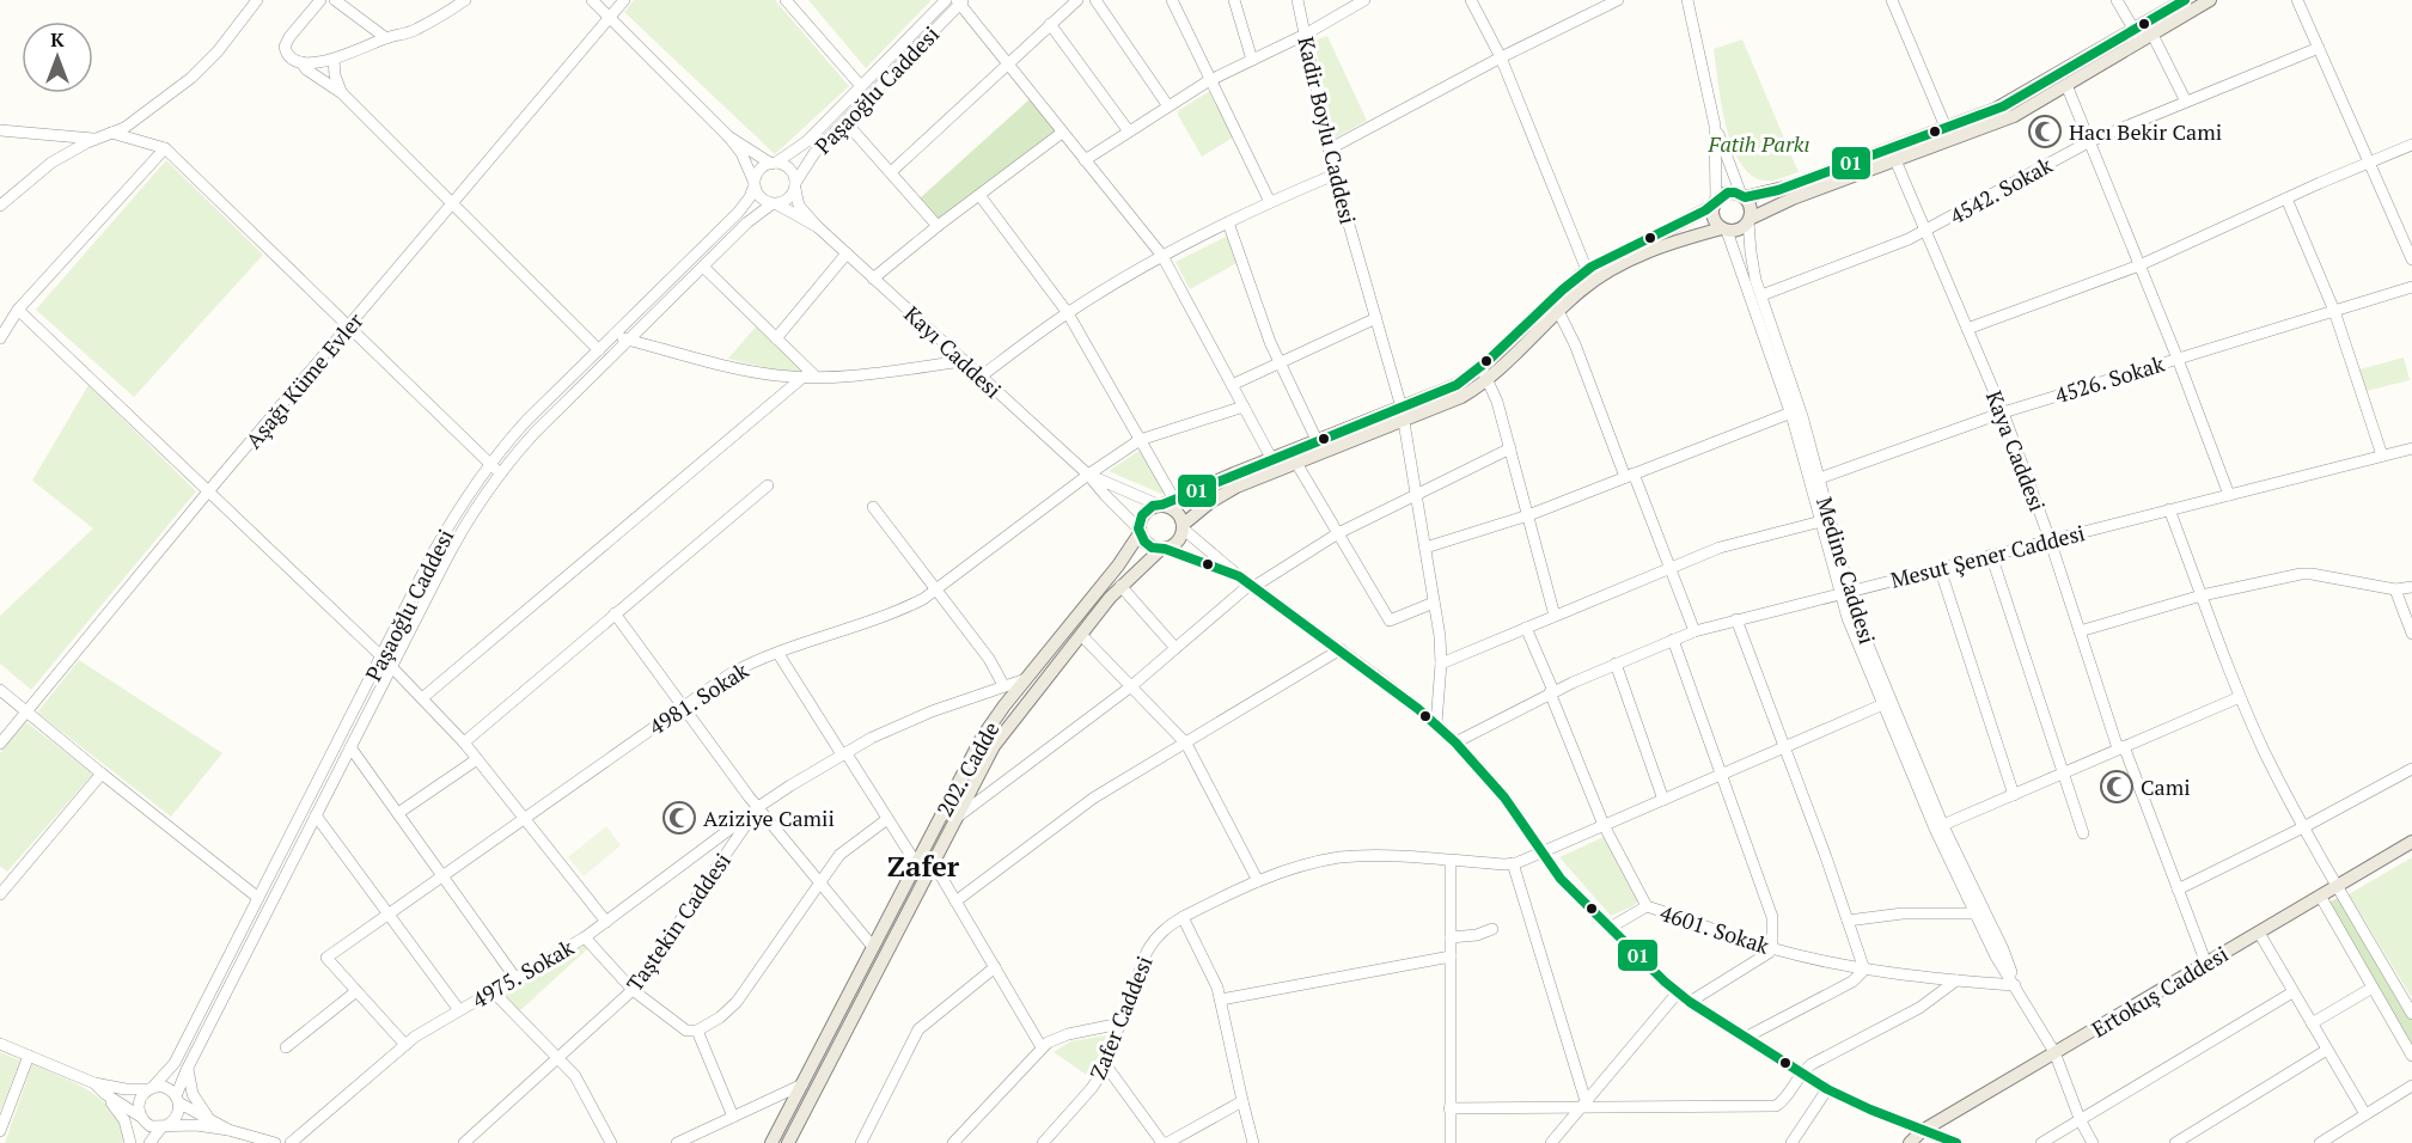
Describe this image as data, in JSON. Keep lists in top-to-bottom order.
{
  "streets": {
    "main road": ["202. Cadde", "Ertokuş Caddesi"],
    "street": [
      "Paşaoğlu Caddesi",
      "Kadir Boylu Caddesi",
      "4542. Sokak",
      "Kayı Caddesi",
      "4526. Sokak",
      "Aşağı Küme Evler",
      "Kaya Caddesi",
      "Mesut Şener Caddesi",
      "Medine Caddesi",
      "4981. Sokak",
      "Taştekin Caddesi",
      "4601. Sokak",
      "4975. Sokak",
      "Zafer Caddesi"
    ]
  },
  "crossings": [
    ["Paşaoğlu Caddesi", "Kayı Caddesi"],
    ["4542. Sokak", "Kaya Caddesi"],
    ["4542. Sokak", "Medine Caddesi"],
    ["Kayı Caddesi", "4981. Sokak"],
    ["Kayı Caddesi", "202. Cadde"],
    ["4526. Sokak", "Kaya Caddesi"],
    ["4526. Sokak", "Medine Caddesi"],
    ["Kaya Caddesi", "Mesut Şener Caddesi"],
    ["Kaya Caddesi", "Ertokuş Caddesi"],
    ["Mesut Şener Caddesi", "Medine Caddesi"],
    ["Mesut Şener Caddesi", "4601. Sokak"],
    ["Medine Caddesi", "4601. Sokak"],
    ["Medine Caddesi", "Ertokuş Caddesi"],
    ["Medine Caddesi", "Zafer Caddesi"],
    ["202. Cadde", "Taştekin Caddesi"],
    ["Taştekin Caddesi", "4975. Sokak"],
    ["4601. Sokak", "Zafer Caddesi"]
  ],
  "districts": ["Zafer"],
  "parks": ["Fatih Parkı"],
  "places": {
    "mosque": ["Hacı Bekir Cami", "Cami", "Aziziye Camii"]
  },
  "lines": ["transit line 01"],
  "north": "top"
}
